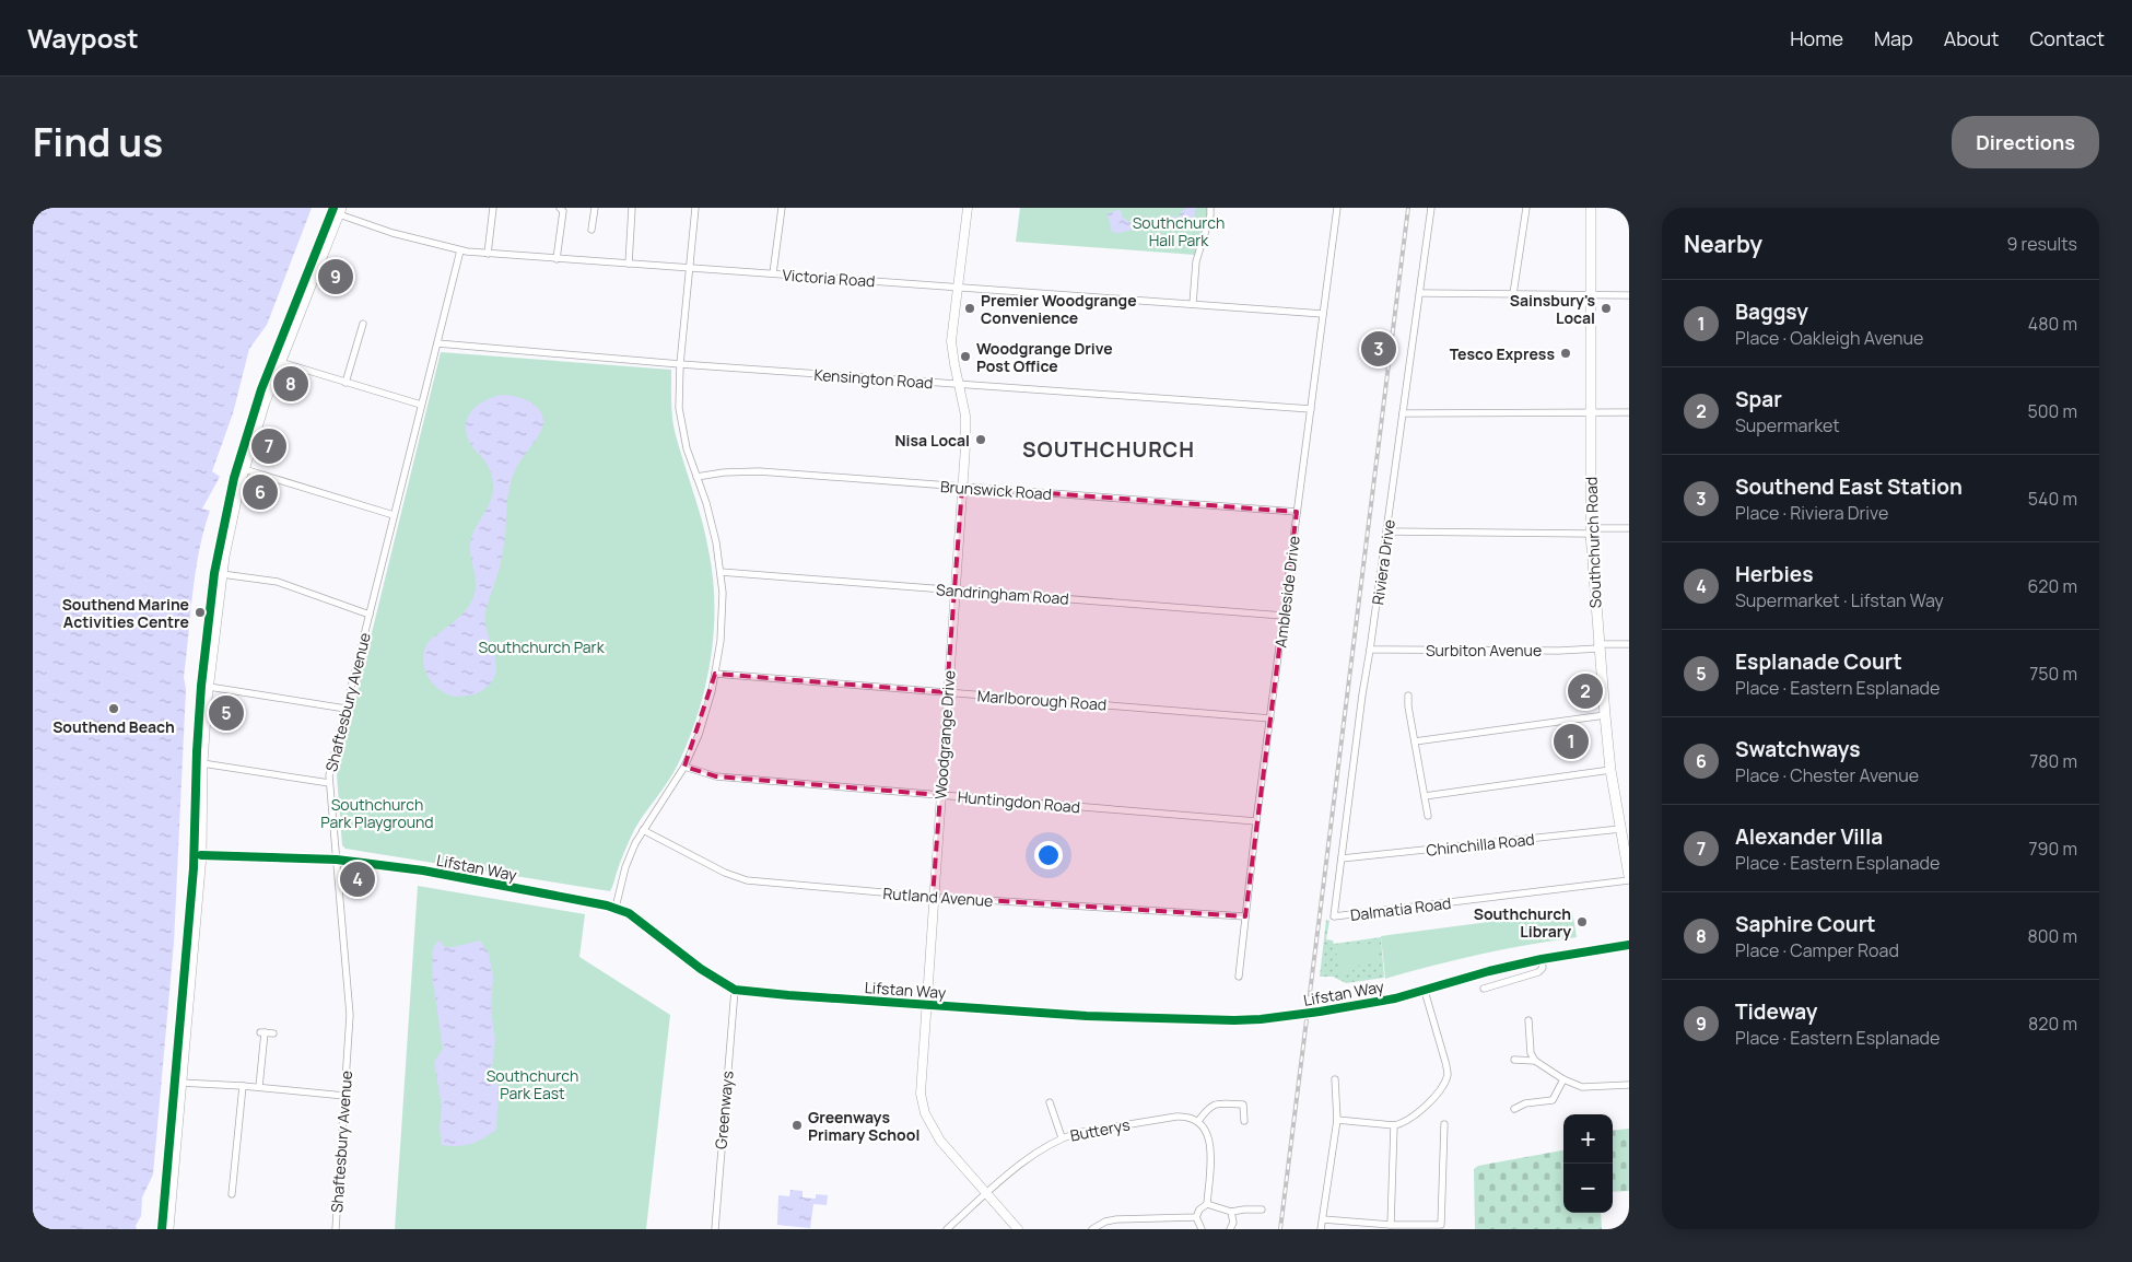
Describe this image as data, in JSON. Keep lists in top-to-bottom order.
{
  "streets": {
    "main road": ["Southchurch Road"],
    "street": [
      "Victoria Road",
      "Kensington Road",
      "Brunswick Road",
      "Riviera Drive",
      "Ambleside Drive",
      "Sandringham Road",
      "Surbiton Avenue",
      "Marlborough Road",
      "Shaftesbury Avenue",
      "Woodgrange Drive",
      "Huntingdon Road",
      "Chinchilla Road",
      "Lifstan Way",
      "Rutland Avenue",
      "Dalmatia Road",
      "Greenways",
      "Butterys"
    ]
  },
  "crossings": [
    ["Victoria Road", "Ambleside Drive"],
    ["Victoria Road", "Shaftesbury Avenue"],
    ["Victoria Road", "Woodgrange Drive"],
    ["Kensington Road", "Ambleside Drive"],
    ["Kensington Road", "Shaftesbury Avenue"],
    ["Kensington Road", "Woodgrange Drive"],
    ["Brunswick Road", "Ambleside Drive"],
    ["Brunswick Road", "Woodgrange Drive"],
    ["Southchurch Road", "Surbiton Avenue"],
    ["Southchurch Road", "Chinchilla Road"],
    ["Riviera Drive", "Surbiton Avenue"],
    ["Riviera Drive", "Chinchilla Road"],
    ["Riviera Drive", "Dalmatia Road"],
    ["Ambleside Drive", "Sandringham Road"],
    ["Ambleside Drive", "Marlborough Road"],
    ["Ambleside Drive", "Huntingdon Road"],
    ["Ambleside Drive", "Rutland Avenue"],
    ["Sandringham Road", "Woodgrange Drive"],
    ["Marlborough Road", "Woodgrange Drive"],
    ["Shaftesbury Avenue", "Lifstan Way"],
    ["Woodgrange Drive", "Huntingdon Road"],
    ["Woodgrange Drive", "Lifstan Way"],
    ["Woodgrange Drive", "Rutland Avenue"],
    ["Woodgrange Drive", "Butterys"],
    ["Lifstan Way", "Greenways"]
  ],
  "districts": ["SOUTHCHURCH"],
  "parks": [
    "Southchurch Hall Park",
    "Southchurch Park",
    "Southchurch Park Playground",
    "Southchurch Park East"
  ],
  "places": [
    "Premier Woodgrange Convenience",
    "Sainsbury's Local",
    "Tesco Express",
    "Woodgrange Drive Post Office",
    "Nisa Local",
    "Southend Marine Activities Centre",
    "Southend Beach",
    "Southchurch Library",
    "Greenways Primary School"
  ],
  "page": {
    "header": "Waypost",
    "nav": [
      "Home",
      "Map",
      "About",
      "Contact"
    ],
    "title": "Find us",
    "buttons": "Directions",
    "heading": ["Nearby", "9 results"],
    "pins": [
      "9",
      "3",
      "8",
      "7",
      "6",
      "2",
      "5",
      "1",
      "4"
    ],
    "list": [
      {
        "mark": "1",
        "name": "Baggsy",
        "note": "Place · Oakleigh Avenue",
        "value": "480 m"
      },
      {
        "mark": "2",
        "name": "Spar",
        "note": "Supermarket",
        "value": "500 m"
      },
      {
        "mark": "3",
        "name": "Southend East Station",
        "note": "Place · Riviera Drive",
        "value": "540 m"
      },
      {
        "mark": "4",
        "name": "Herbies",
        "note": "Supermarket · Lifstan Way",
        "value": "620 m"
      },
      {
        "mark": "5",
        "name": "Esplanade Court",
        "note": "Place · Eastern Esplanade",
        "value": "750 m"
      },
      {
        "mark": "6",
        "name": "Swatchways",
        "note": "Place · Chester Avenue",
        "value": "780 m"
      },
      {
        "mark": "7",
        "name": "Alexander Villa",
        "note": "Place · Eastern Esplanade",
        "value": "790 m"
      },
      {
        "mark": "8",
        "name": "Saphire Court",
        "note": "Place · Camper Road",
        "value": "800 m"
      },
      {
        "mark": "9",
        "name": "Tideway",
        "note": "Place · Eastern Esplanade",
        "value": "820 m"
      }
    ],
    "map_buttons": ["+", "−"]
  }
}
